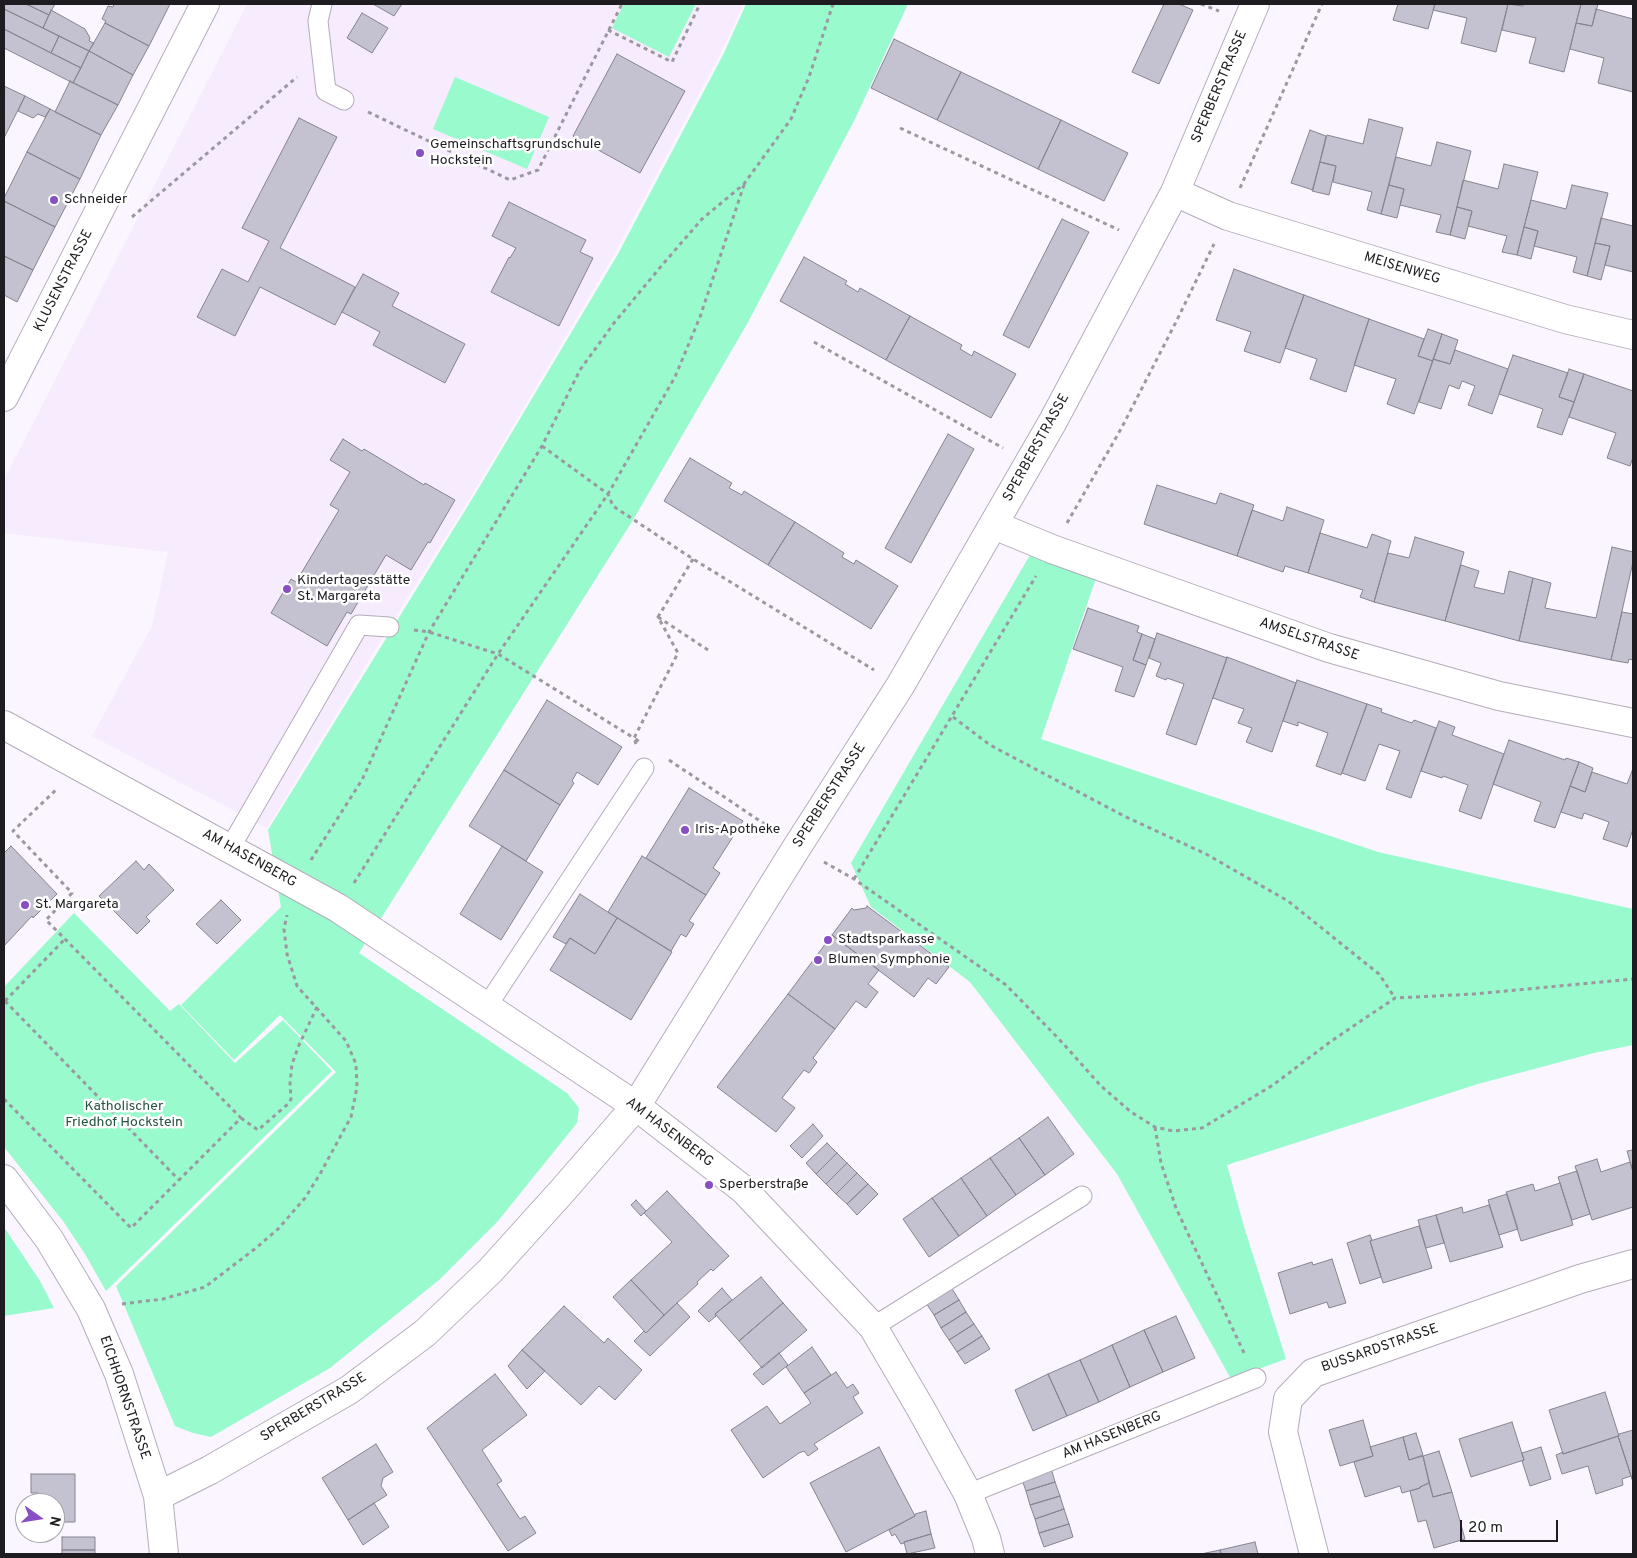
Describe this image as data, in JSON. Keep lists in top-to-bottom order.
{
  "streets": {
    "street": [
      "SPERBERSTRASSE",
      "MEISENWEG",
      "KLUSENSTRASSE",
      "AMSELSTRASSE",
      "AM HASENBERG",
      "BUSSARDSTRASSE",
      "EICHHORNSTRASSE"
    ]
  },
  "crossings": [
    ["SPERBERSTRASSE", "MEISENWEG"],
    ["SPERBERSTRASSE", "AMSELSTRASSE"],
    ["SPERBERSTRASSE", "AM HASENBERG"],
    ["SPERBERSTRASSE", "EICHHORNSTRASSE"]
  ],
  "parks": ["Katholischer Friedhof Hockstein"],
  "places": [
    "Gemeinschaftsgrundschule Hockstein",
    "Schneider",
    "Kindertagesstätte St. Margareta",
    "Iris-Apotheke",
    "St. Margareta",
    "Stadtsparkasse",
    "Blumen Symphonie",
    "Sperberstraße"
  ],
  "scale_bar": "20 m",
  "north": "right"
}
